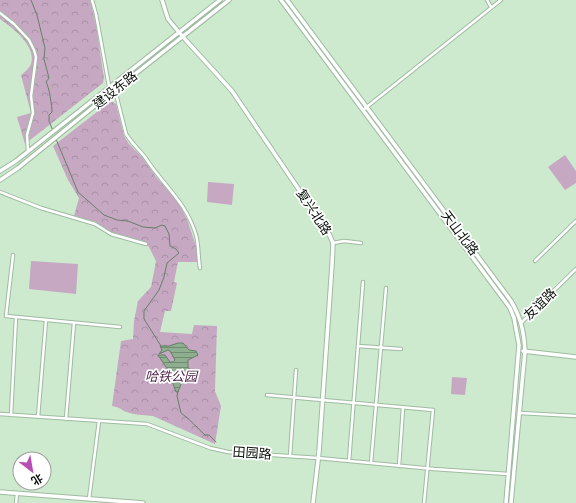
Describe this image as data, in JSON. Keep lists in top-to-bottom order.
{
  "streets": {
    "main road": ["建设东路", "复兴北路", "天山北路"],
    "street": ["友谊路", "田园路"]
  },
  "crossings": [
    ["建设东路", "复兴北路"],
    ["复兴北路", "田园路"],
    ["天山北路", "友谊路"]
  ],
  "parks": ["哈铁公园"],
  "north": "bottom right"
}
